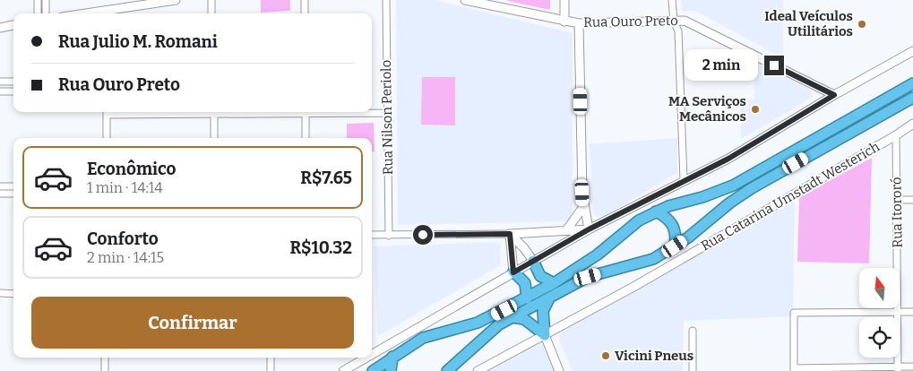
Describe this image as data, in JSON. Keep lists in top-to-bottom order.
{
  "streets": {
    "street": [
      "Rua Ouro Preto",
      "Rua Nilson Periolo",
      "Rua Catarina Umstadt Westerich",
      "Rua Itororó"
    ]
  },
  "crossings": [
    ["Rua Catarina Umstadt Westerich", "Rua Itororó"]
  ],
  "places": ["Ideal Veículos Utilitários", "MA Serviços Mecânicos", "Vicini Pneus"],
  "north": "top",
  "page": {
    "banner": ["Rua Julio M. Romani", "Rua Ouro Preto"],
    "bubble": "2 min",
    "list": [
      {
        "name": "Econômico",
        "note": "1 min · 14:14",
        "value": "R$7.65"
      },
      {
        "name": "Conforto",
        "note": "2 min · 14:15",
        "value": "R$10.32"
      }
    ],
    "buttons": "Confirmar"
  }
}
